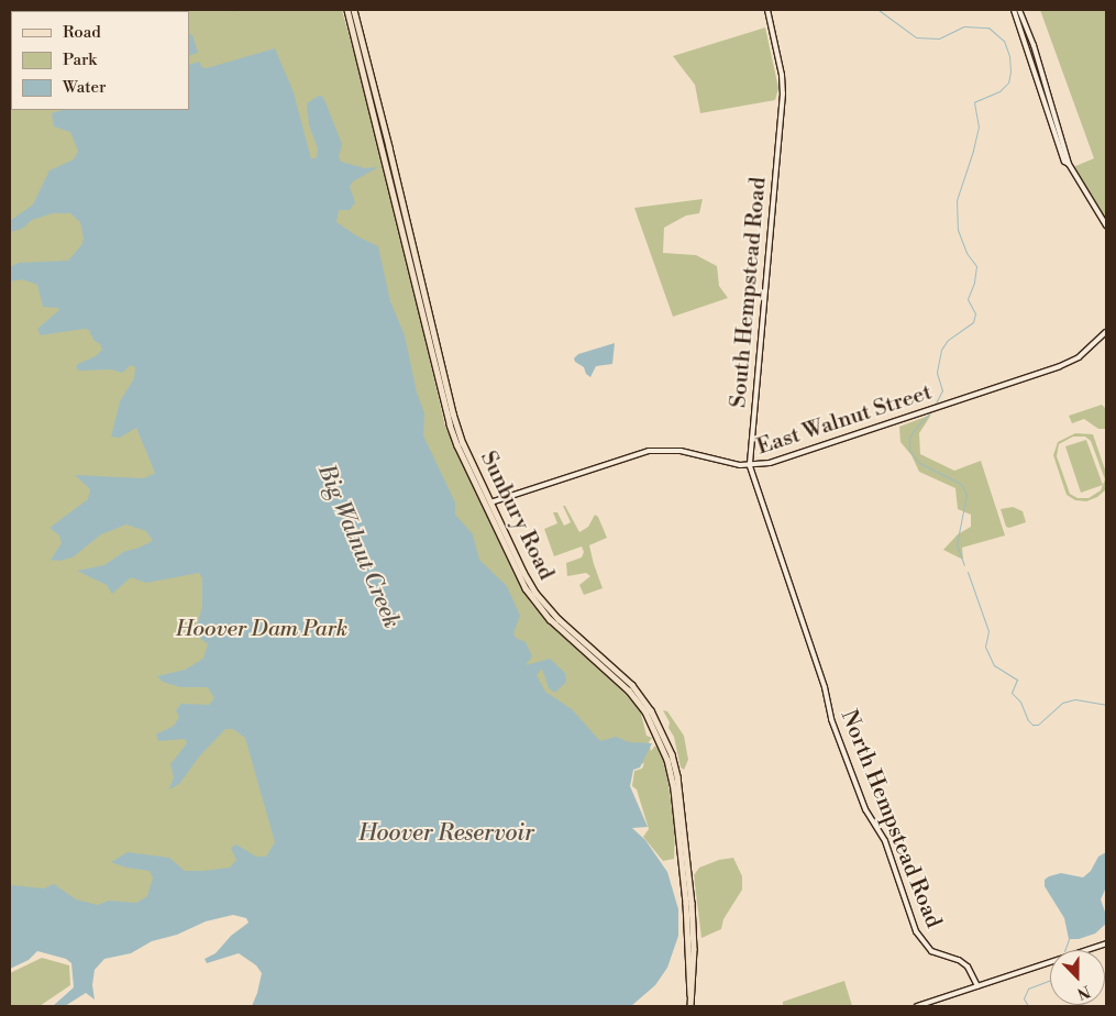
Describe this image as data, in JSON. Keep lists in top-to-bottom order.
{
  "streets": {
    "main road": [
      "South Hempstead Road",
      "East Walnut Street",
      "Sunbury Road",
      "North Hempstead Road"
    ]
  },
  "crossings": [
    ["South Hempstead Road", "East Walnut Street"],
    ["South Hempstead Road", "North Hempstead Road"],
    ["East Walnut Street", "Sunbury Road"]
  ],
  "water": ["Big Walnut Creek", "Hoover Reservoir"],
  "parks": ["Hoover Dam Park"],
  "legend": ["Road", "Park", "Water"],
  "north": "bottom"
}
